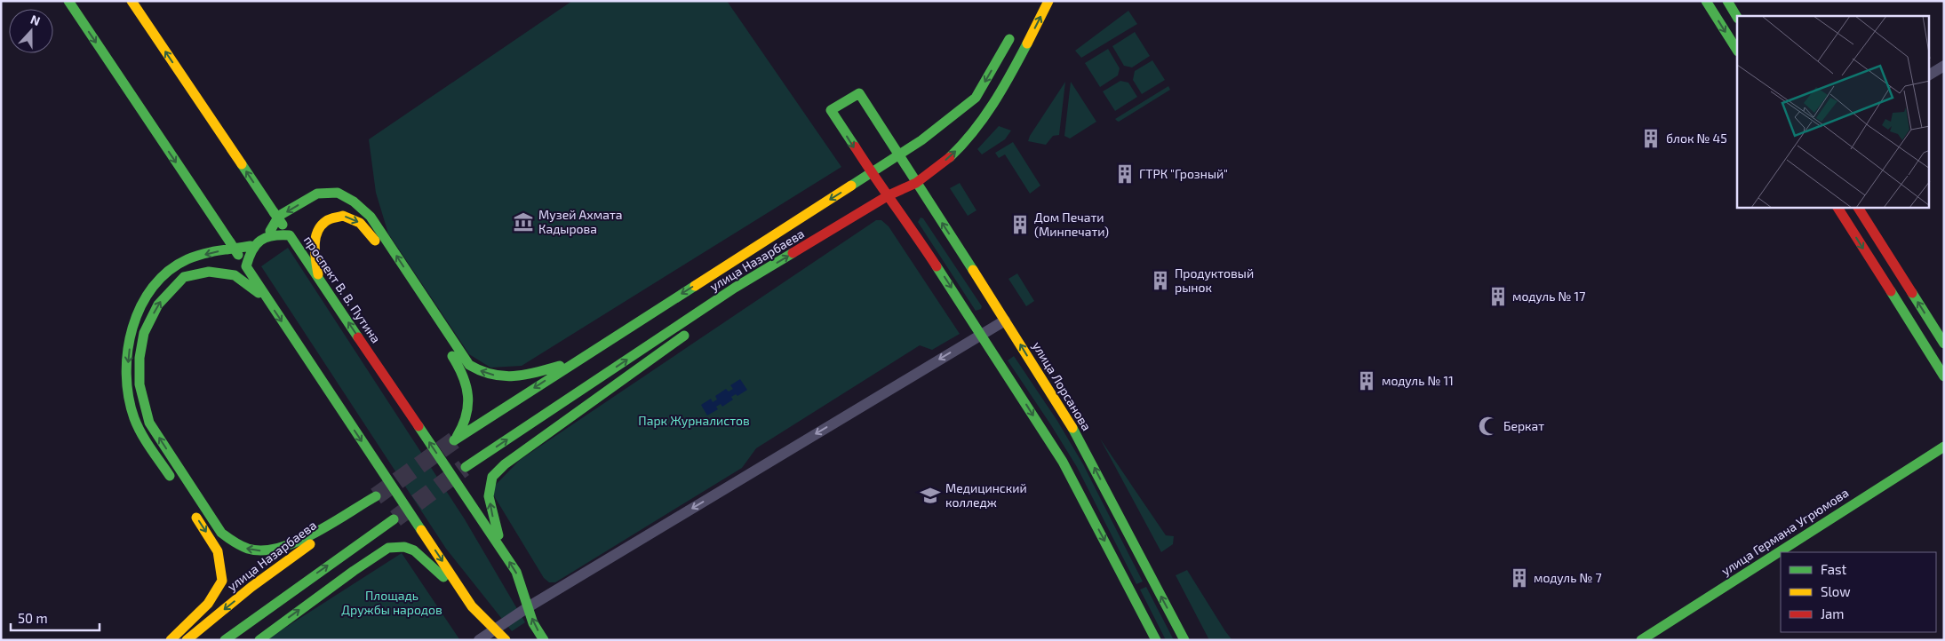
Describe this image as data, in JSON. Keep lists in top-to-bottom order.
{
  "streets": {
    "main road": [
      "улица Назарбаева",
      "проспект В. В. Путина",
      "улица Лорсанова",
      "улица Германа Угрюмова"
    ]
  },
  "crossings": [
    ["улица Назарбаева", "проспект В. В. Путина"],
    ["улица Назарбаева", "улица Лорсанова"]
  ],
  "parks": ["Парк Журналистов", "Площадь Дружбы народов"],
  "places": {
    "building": [
      "блок № 45",
      "ГТРК \"Грозный\"",
      "Дом Печати (Минпечати)",
      "Продуктовый рынок",
      "модуль № 17",
      "модуль № 11",
      "модуль № 7"
    ],
    "museum": ["Музей Ахмата Кадырова"],
    "mosque": ["Беркат"],
    "school or university": ["Медицинский колледж"]
  },
  "legend": ["Fast", "Slow", "Jam"],
  "scale_bar": "50 m",
  "north": "top"
}
